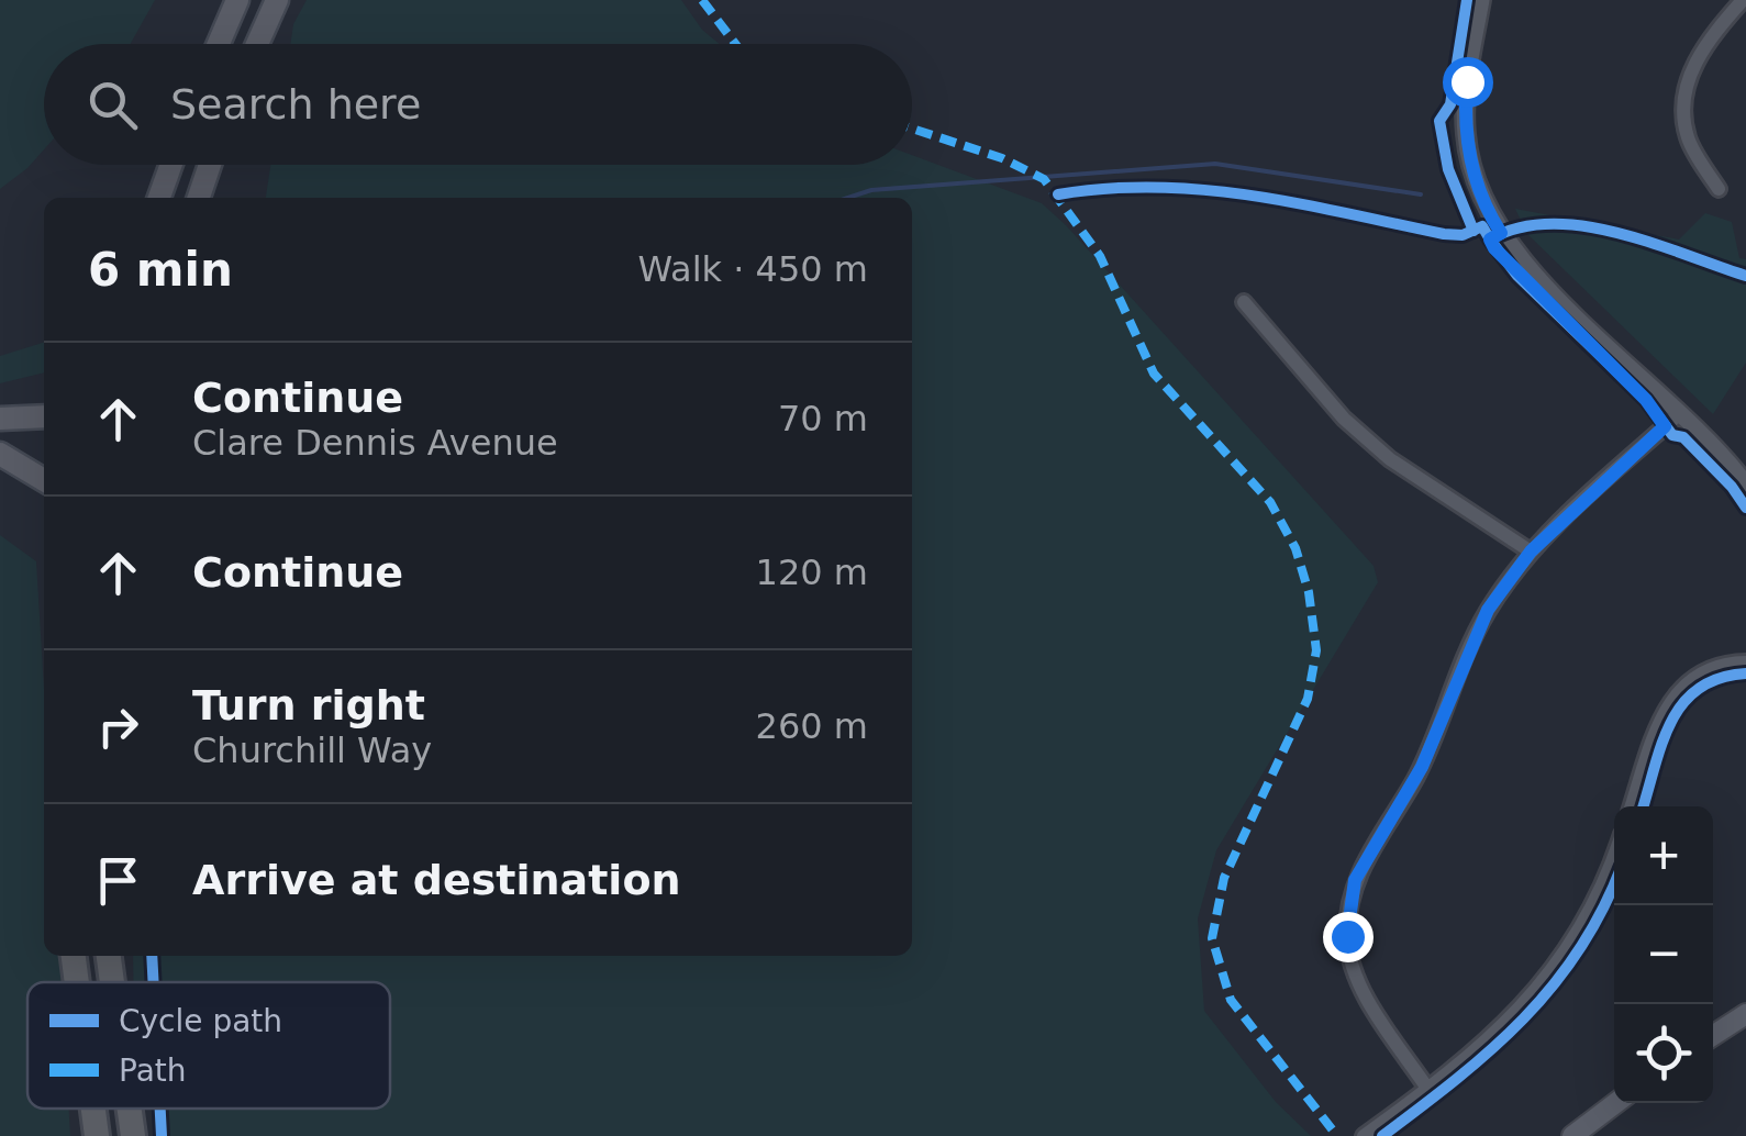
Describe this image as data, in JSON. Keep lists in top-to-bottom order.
{
  "legend": ["Cycle path", "Path"],
  "page": {
    "search": "Search here",
    "heading": ["6 min", "Walk · 450 m"],
    "list": [
      ["Continue", "Clare Dennis Avenue", "70 m"],
      ["Continue", "120 m"],
      ["Turn right", "Churchill Way", "260 m"],
      "Arrive at destination"
    ],
    "map_buttons": ["+", "−"]
  }
}
